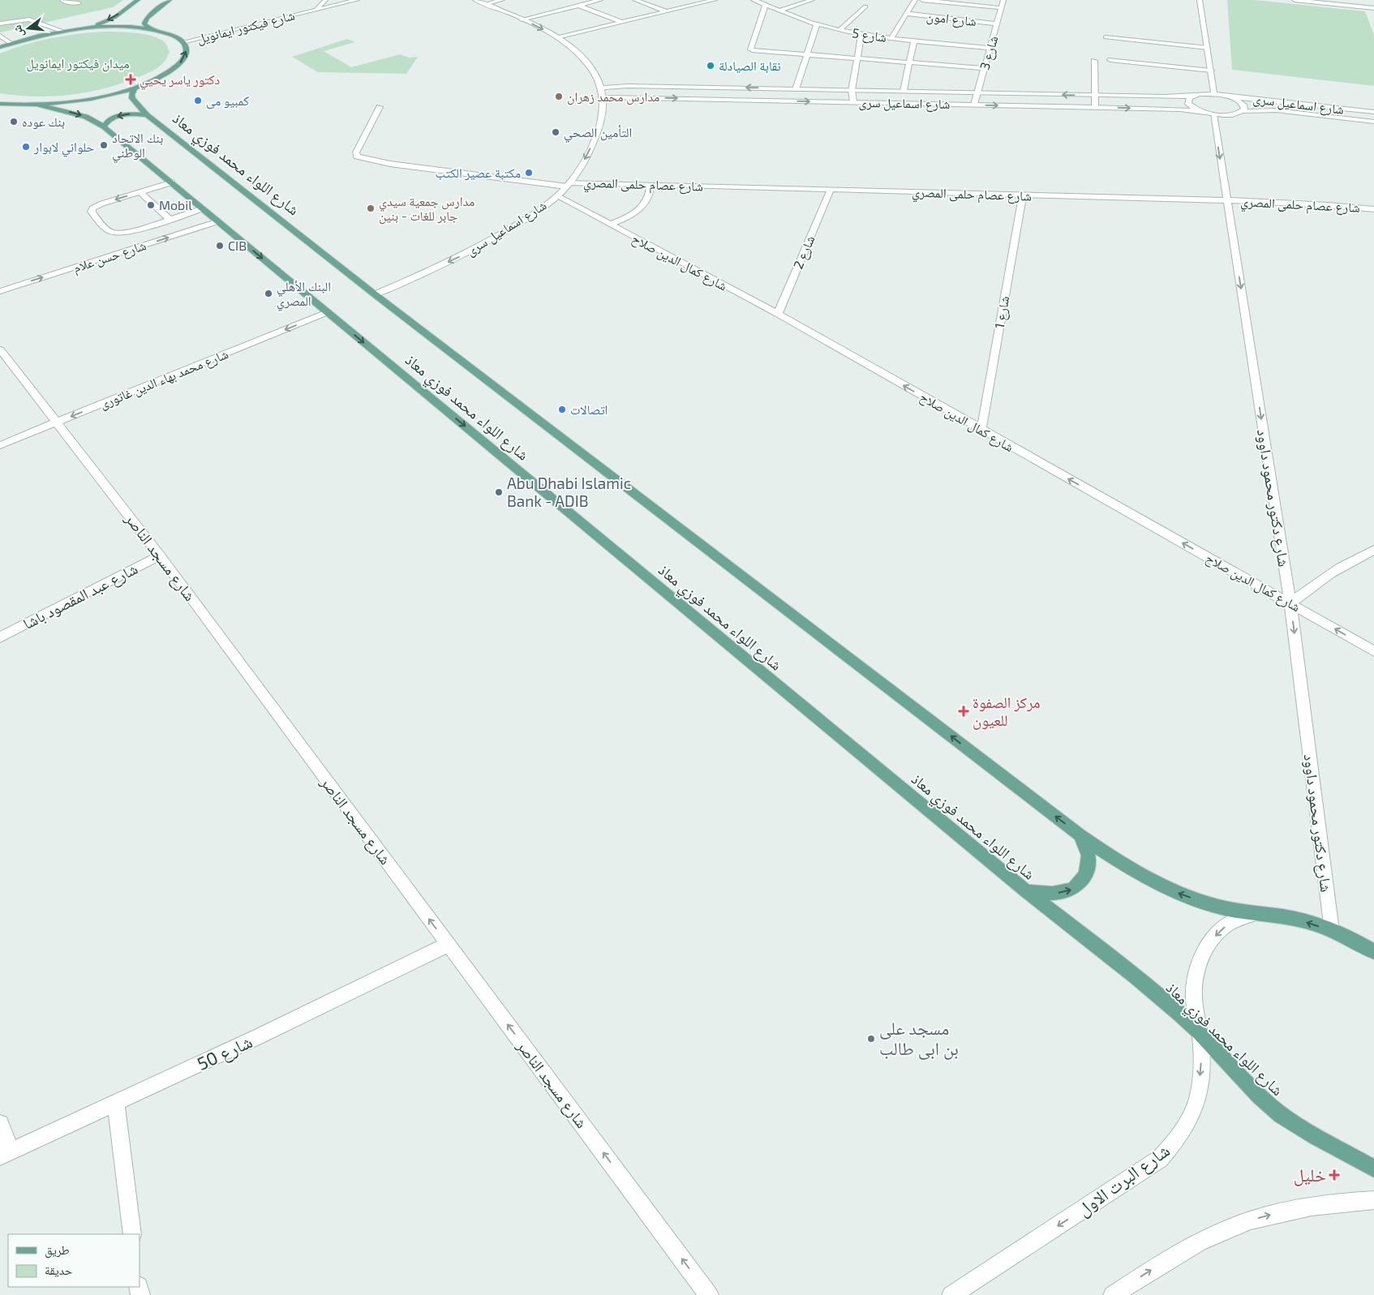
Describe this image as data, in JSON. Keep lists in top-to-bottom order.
{
  "streets": {
    "main road": ["شارع اللواء محمد فوزي معاذ"],
    "street": [
      "شارع امون",
      "شارع فيكتور ايمانويل",
      "شارع 5",
      "شارع 3",
      "شارع اسماعيل سرى",
      "شارع عصام حلمى المصري",
      "شارع 2",
      "شارع حسن علام",
      "شارع كمال الدين صلاح",
      "شارع 1",
      "شارع محمد بهاء الدين غاتورى",
      "شارع دكتور محمود داوود",
      "شارع مسجد الناصر",
      "شارع عبد المقصود باشا",
      "شارع 50",
      "شارع البرت الاول"
    ]
  },
  "crossings": [
    ["شارع امون", "شارع 3"],
    ["شارع 5", "شارع 3"],
    ["شارع 3", "شارع اسماعيل سرى"],
    ["شارع اسماعيل سرى", "شارع اللواء محمد فوزي معاذ"],
    ["شارع اسماعيل سرى", "شارع عصام حلمى المصري"],
    ["شارع اسماعيل سرى", "شارع كمال الدين صلاح"],
    ["شارع اسماعيل سرى", "شارع دكتور محمود داوود"],
    ["شارع اللواء محمد فوزي معاذ", "شارع حسن علام"],
    ["شارع اللواء محمد فوزي معاذ", "شارع محمد بهاء الدين غاتورى"],
    ["شارع اللواء محمد فوزي معاذ", "شارع دكتور محمود داوود"],
    ["شارع اللواء محمد فوزي معاذ", "شارع البرت الاول"],
    ["شارع عصام حلمى المصري", "شارع 2"],
    ["شارع عصام حلمى المصري", "شارع 1"],
    ["شارع عصام حلمى المصري", "شارع دكتور محمود داوود"],
    ["شارع 2", "شارع كمال الدين صلاح"],
    ["شارع كمال الدين صلاح", "شارع 1"],
    ["شارع كمال الدين صلاح", "شارع دكتور محمود داوود"],
    ["شارع محمد بهاء الدين غاتورى", "شارع مسجد الناصر"],
    ["شارع مسجد الناصر", "شارع عبد المقصود باشا"],
    ["شارع مسجد الناصر", "شارع 50"]
  ],
  "one_way": [
    "شارع كمال الدين صلاح",
    "شارع محمد بهاء الدين غاتورى",
    "شارع دكتور محمود داوود",
    "شارع مسجد الناصر",
    "شارع البرت الاول"
  ],
  "parks": ["ميدان فيكتور ايمانويل"],
  "places": {
    "other": [
      "نقابة الصيادلة",
      "مدارس محمد زهران",
      "كمبيو مى",
      "بنك عوده",
      "التأمين الصحي",
      "بنك الاتحاد الوطني",
      "حلواني لابوار",
      "مكتبة عصير الكتب",
      "Mobil",
      "مدارس جمعية سيدي جابر للغات - بنين",
      "CIB",
      "البنك الأهلي المصري",
      "اتصالات",
      "Abu Dhabi Islamic Bank - ADIB",
      "مسجد على بن ابى طالب"
    ],
    "health": ["دكتور ياسر يحيي", "مركز الصفوة للعيون", "خليل"]
  },
  "legend": ["طريق", "حديقة"],
  "north": "left"
}
